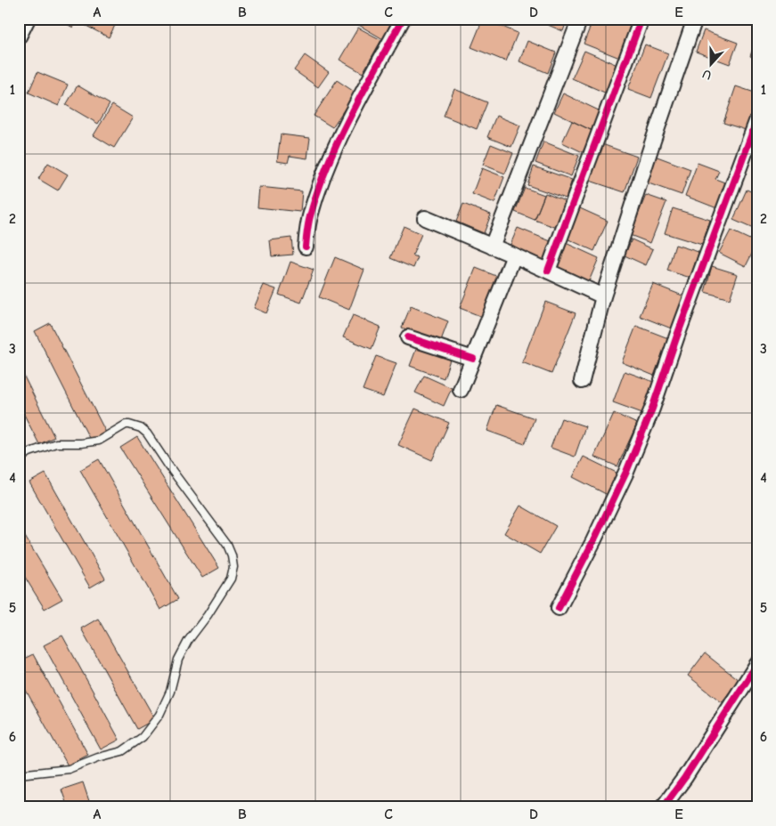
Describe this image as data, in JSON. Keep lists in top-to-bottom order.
{
  "north": "bottom",
  "grid": {
    "columns": [
      "A",
      "B",
      "C",
      "D",
      "E"
    ],
    "rows": [
      "1",
      "2",
      "3",
      "4",
      "5",
      "6"
    ]
  }
}
